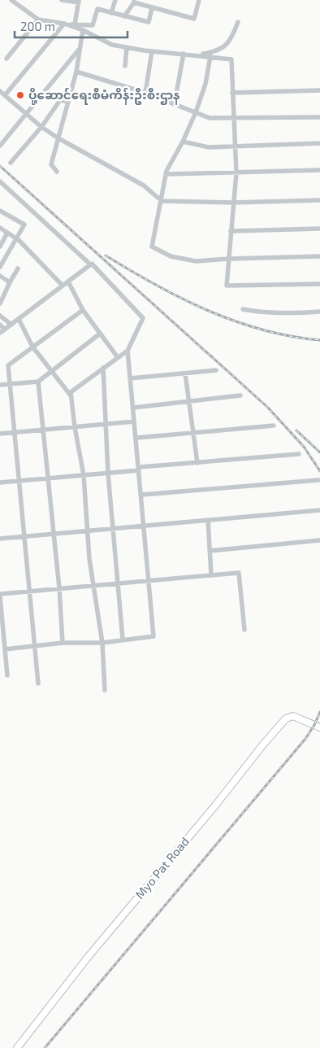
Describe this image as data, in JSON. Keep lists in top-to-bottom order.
{
  "streets": {
    "main road": ["Myo Pat Road"]
  },
  "places": ["ပို့ဆောင်ရေးစီမံကိန်းဦးစီးဌာန"],
  "scale_bar": "200 m"
}
